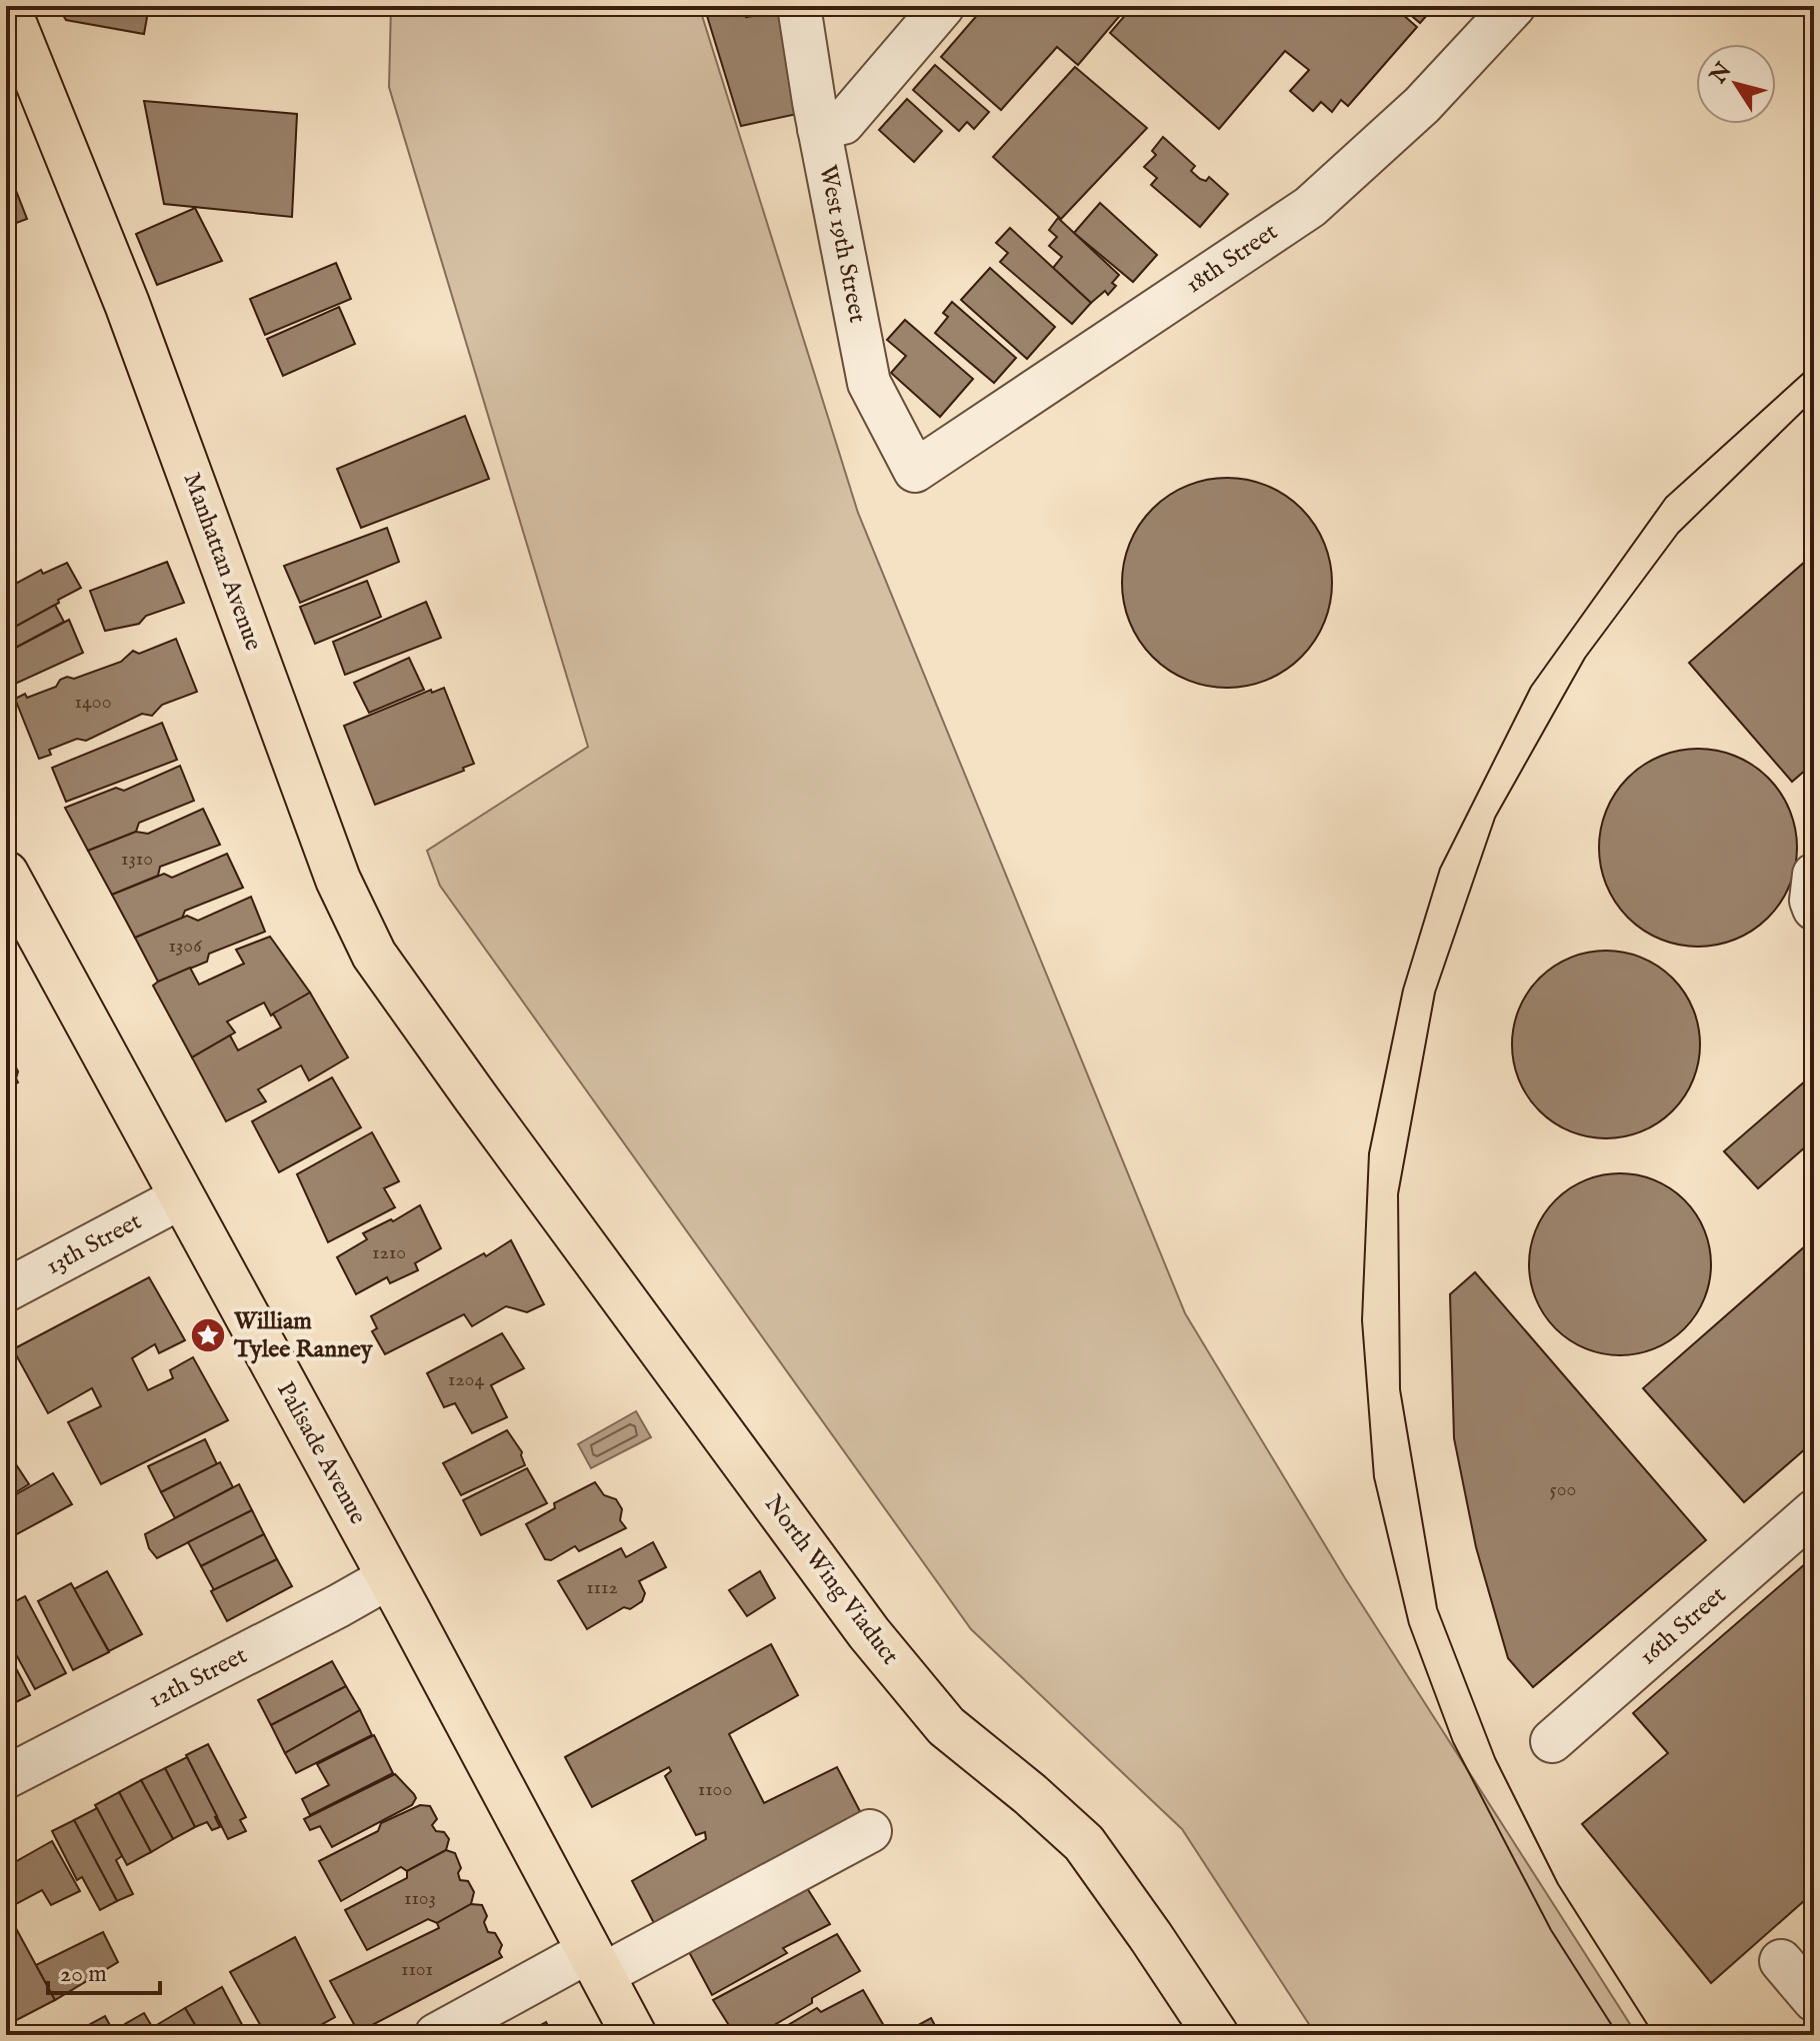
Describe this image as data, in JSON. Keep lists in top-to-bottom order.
{
  "streets": {
    "main road": ["Manhattan Avenue", "Palisade Avenue", "North Wing Viaduct"],
    "street": [
      "West 19th Street",
      "18th Street",
      "13th Street",
      "16th Street",
      "12th Street"
    ]
  },
  "crossings": [
    ["West 19th Street", "18th Street"],
    ["Manhattan Avenue", "North Wing Viaduct"],
    ["13th Street", "Palisade Avenue"],
    ["Palisade Avenue", "12th Street"]
  ],
  "places": {
    "place": ["William Tylee Ranney"]
  },
  "house_numbers": [
    "1400",
    "1310",
    "1306",
    "1210",
    "1204",
    "500",
    "1112",
    "1100",
    "1103",
    "1101"
  ],
  "scale_bar": "20 m",
  "north": "top left"
}
